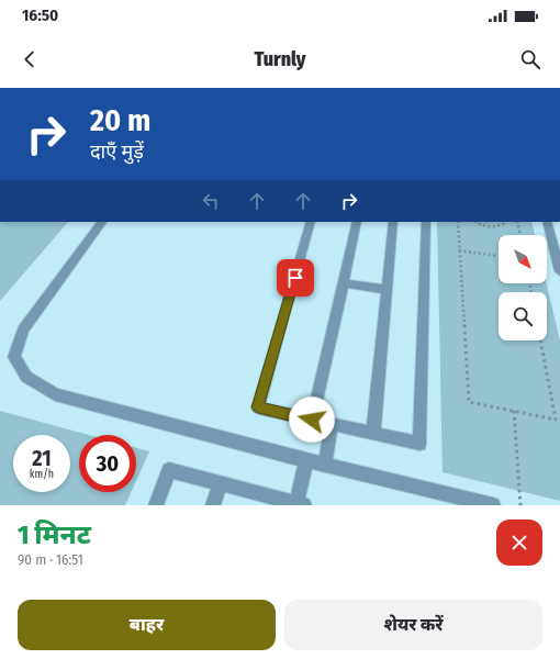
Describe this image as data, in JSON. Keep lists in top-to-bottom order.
{
  "north": "bottom right",
  "page": {
    "status": "16:50",
    "header": "Turnly",
    "turn": ["20 m", "दाएँ मुड़ें"],
    "speed": "21 km/h",
    "limit": "30",
    "heading": ["1 मिनट", "90 m · 16:51"],
    "buttons": ["बाहर", "शेयर करें"]
  }
}
